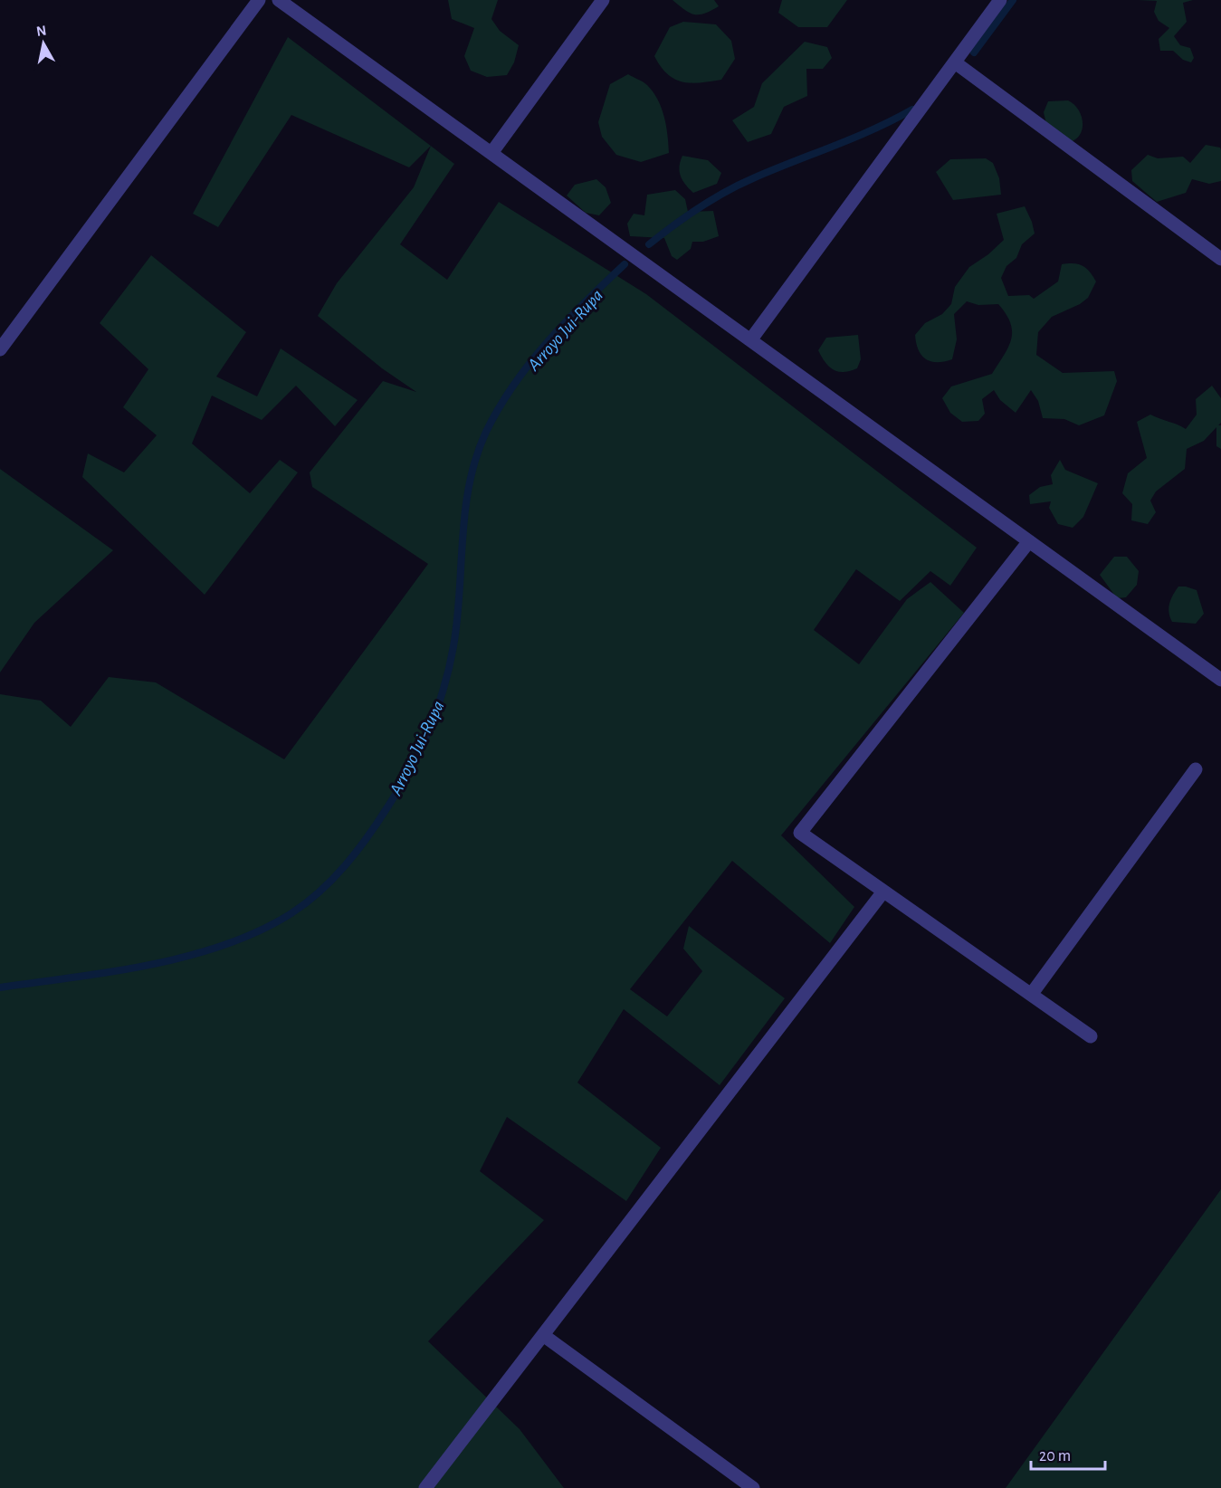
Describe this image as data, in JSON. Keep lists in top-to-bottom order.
{
  "water": ["Arroyo Jui-Rupa"],
  "scale_bar": "20 m",
  "north": "top"
}
